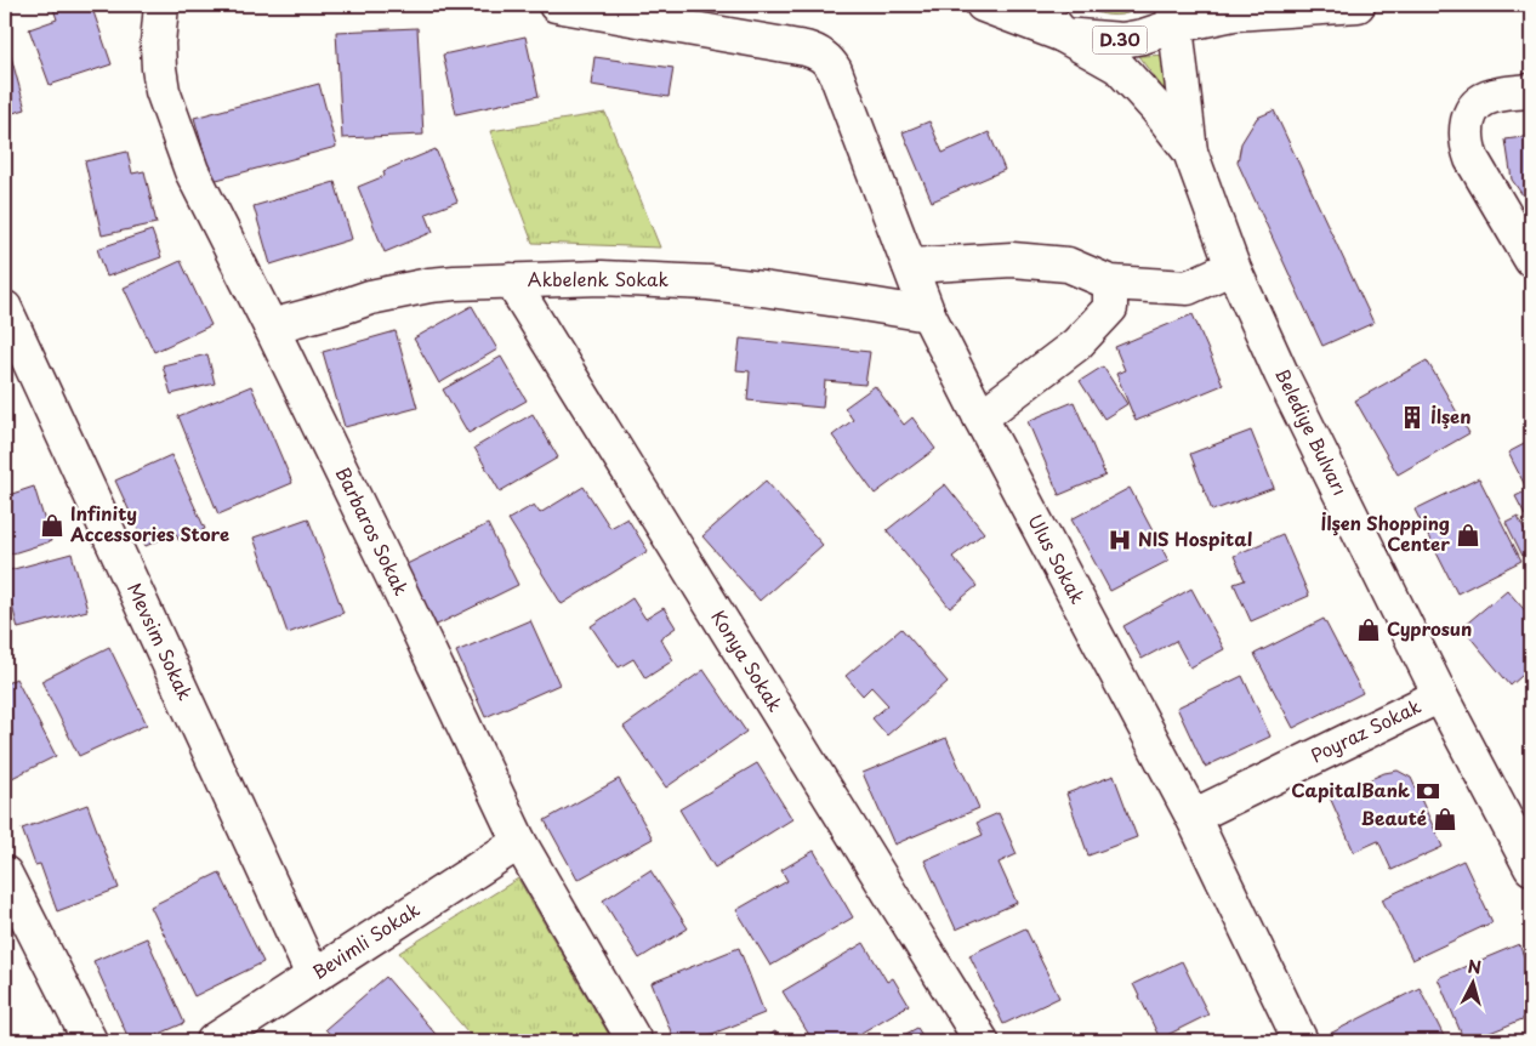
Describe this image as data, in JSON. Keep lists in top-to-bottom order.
{
  "streets": {
    "main road": [
      "D.30",
      "Akbelenk Sokak",
      "Belediye Bulvarı",
      "Barbaros Sokak",
      "Ulus Sokak",
      "Mevsim Sokak",
      "Konya Sokak",
      "Poyraz Sokak",
      "Bevimli Sokak"
    ]
  },
  "crossings": [
    ["D.30", "Belediye Bulvarı"],
    ["Akbelenk Sokak", "Barbaros Sokak"],
    ["Akbelenk Sokak", "Ulus Sokak"],
    ["Akbelenk Sokak", "Konya Sokak"],
    ["Belediye Bulvarı", "Poyraz Sokak"],
    ["Barbaros Sokak", "Bevimli Sokak"],
    ["Ulus Sokak", "Poyraz Sokak"],
    ["Mevsim Sokak", "Bevimli Sokak"]
  ],
  "places": {
    "building": ["İlşen"],
    "shop": [
      "Infinity Accessories Store",
      "İlşen Shopping Center",
      "Cyprosun",
      "Beauté"
    ],
    "hospital": ["NIS Hospital"],
    "bank": ["CapitalBank"]
  },
  "north": "top"
}
